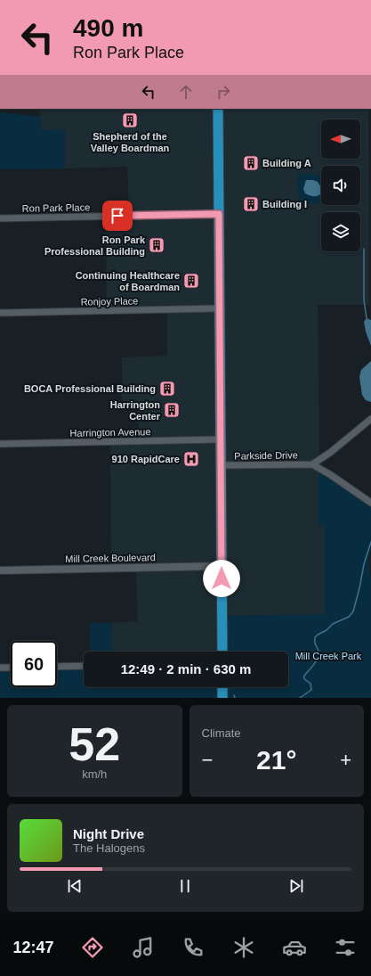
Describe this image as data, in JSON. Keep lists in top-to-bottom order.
{
  "streets": {
    "street": [
      "Ron Park Place",
      "Ronjoy Place",
      "Harrington Avenue",
      "Parkside Drive",
      "Mill Creek Boulevard"
    ]
  },
  "parks": ["Mill Creek Park"],
  "places": {
    "building": [
      "Shepherd of the Valley Boardman",
      "Building A",
      "Building I",
      "Ron Park Professional Building",
      "Continuing Healthcare of Boardman",
      "BOCA Professional Building",
      "Harrington Center"
    ],
    "hospital": ["910 RapidCare"]
  },
  "north": "left",
  "page": {
    "turn": ["490 m", "Ron Park Place"],
    "limit": "60",
    "trip": "12:49 · 2 min · 630 m",
    "tile": [
      ["52", "km/h"],
      "Climate"
    ],
    "heat": ["−", "21°", "+"],
    "song": ["Night Drive", "The Halogens"],
    "tabs": "12:47"
  }
}
